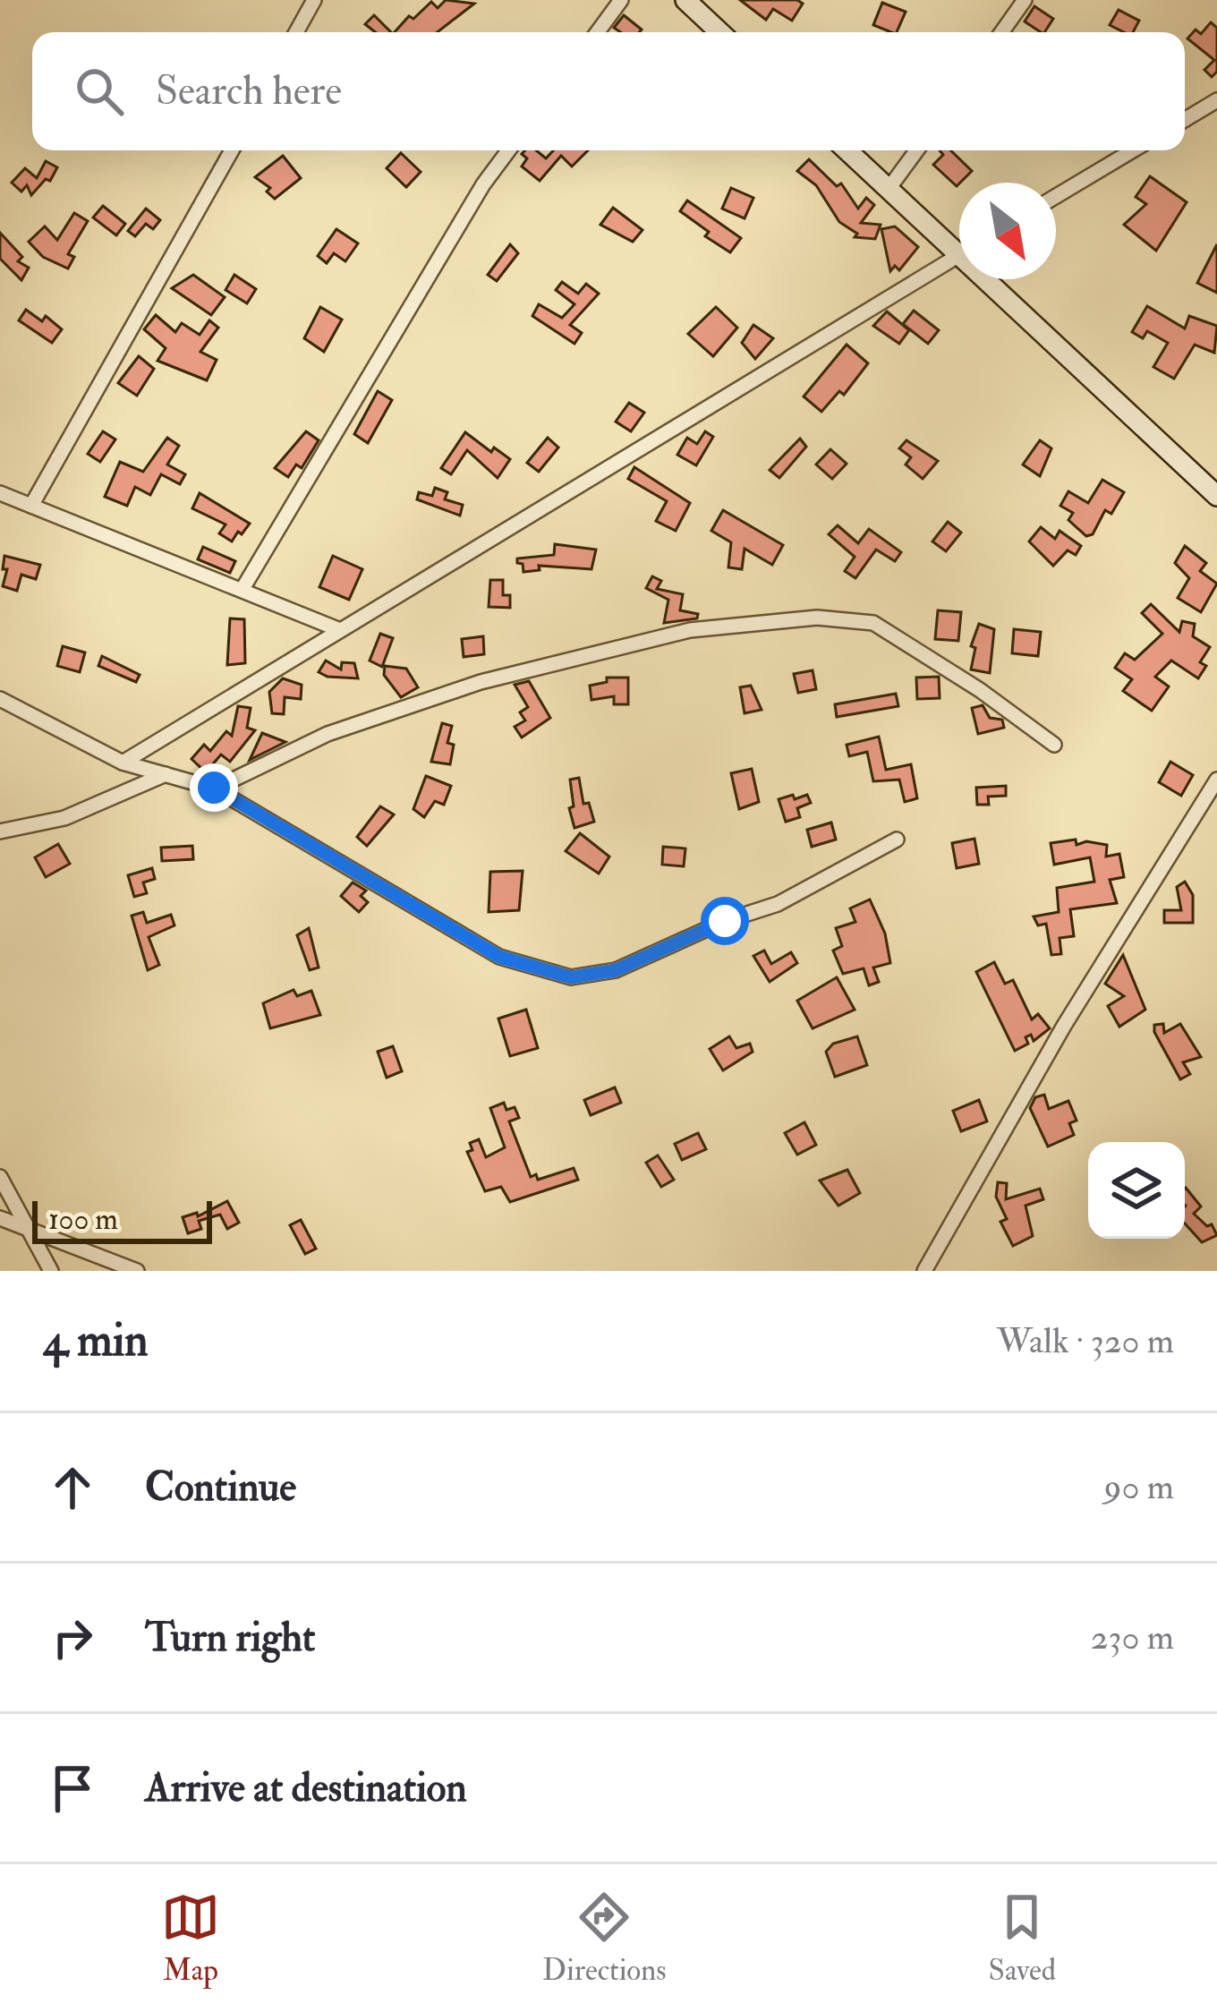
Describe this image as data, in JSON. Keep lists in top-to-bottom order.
{
  "scale_bar": "100 m",
  "north": "bottom right",
  "page": {
    "search": "Search here",
    "scale": "100 m",
    "heading": ["4 min", "Walk · 320 m"],
    "list": [
      ["Continue", "90 m"],
      ["Turn right", "230 m"],
      "Arrive at destination"
    ],
    "nav": ["Map", "Directions", "Saved"]
  }
}
